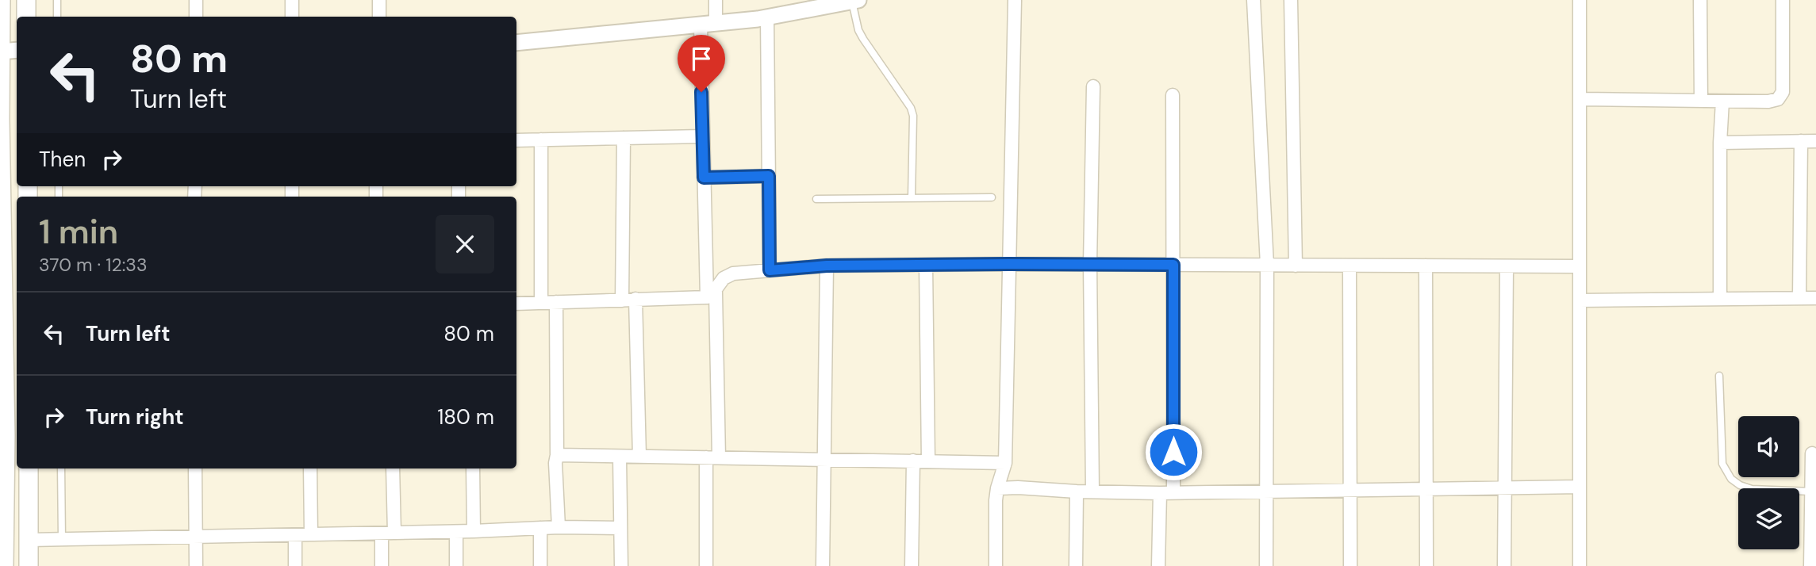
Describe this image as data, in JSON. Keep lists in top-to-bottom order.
{
  "page": {
    "turn": ["80 m", "Turn left"],
    "then": "Then",
    "heading": ["1 min", "370 m · 12:33"],
    "list": [
      {
        "name": "Turn left",
        "value": "80 m"
      },
      {
        "name": "Turn right",
        "value": "180 m"
      }
    ]
  }
}
